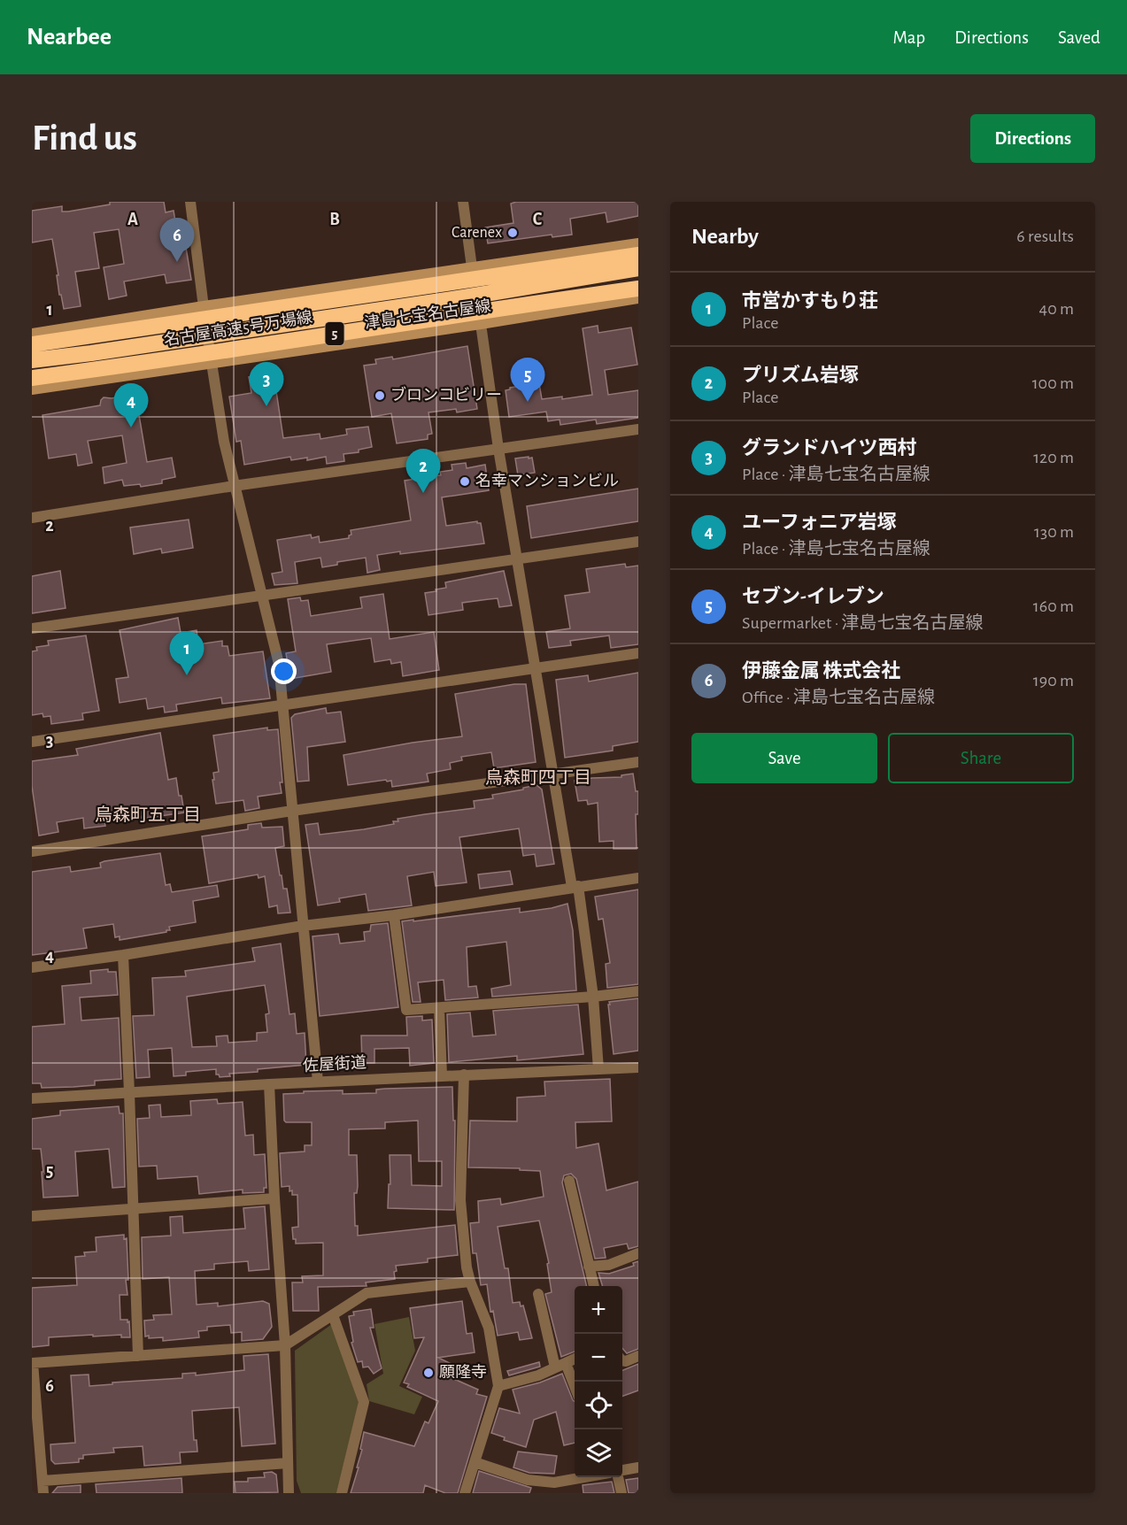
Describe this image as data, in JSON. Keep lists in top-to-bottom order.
{
  "streets": {
    "highway": ["名古屋高速5号万場線", "5"],
    "main road": ["津島七宝名古屋線"],
    "street": ["佐屋街道"]
  },
  "districts": ["烏森町四丁目", "烏森町五丁目"],
  "places": [
    "Carenex",
    "ブロンコビリー",
    "名幸マンションビル",
    "願隆寺"
  ],
  "page": {
    "header": "Nearbee",
    "nav": ["Map", "Directions", "Saved"],
    "buttons": [
      "Directions",
      ["Save", "Share"]
    ],
    "title": "Find us",
    "heading": ["Nearby", "6 results"],
    "pins": [
      "6",
      "5",
      "3",
      "4",
      "2",
      "1"
    ],
    "list": [
      {
        "mark": "1",
        "name": "市営かすもり荘",
        "note": "Place",
        "value": "40 m"
      },
      {
        "mark": "2",
        "name": "プリズム岩塚",
        "note": "Place",
        "value": "100 m"
      },
      {
        "mark": "3",
        "name": "グランドハイツ西村",
        "note": "Place · 津島七宝名古屋線",
        "value": "120 m"
      },
      {
        "mark": "4",
        "name": "ユーフォニア岩塚",
        "note": "Place · 津島七宝名古屋線",
        "value": "130 m"
      },
      {
        "mark": "5",
        "name": "セブン-イレブン",
        "note": "Supermarket · 津島七宝名古屋線",
        "value": "160 m"
      },
      {
        "mark": "6",
        "name": "伊藤金属 株式会社",
        "note": "Office · 津島七宝名古屋線",
        "value": "190 m"
      }
    ],
    "map_buttons": ["+", "−"]
  },
  "grid": {
    "columns": ["A", "B", "C"],
    "rows": [
      "1",
      "2",
      "3",
      "4",
      "5",
      "6"
    ]
  }
}
